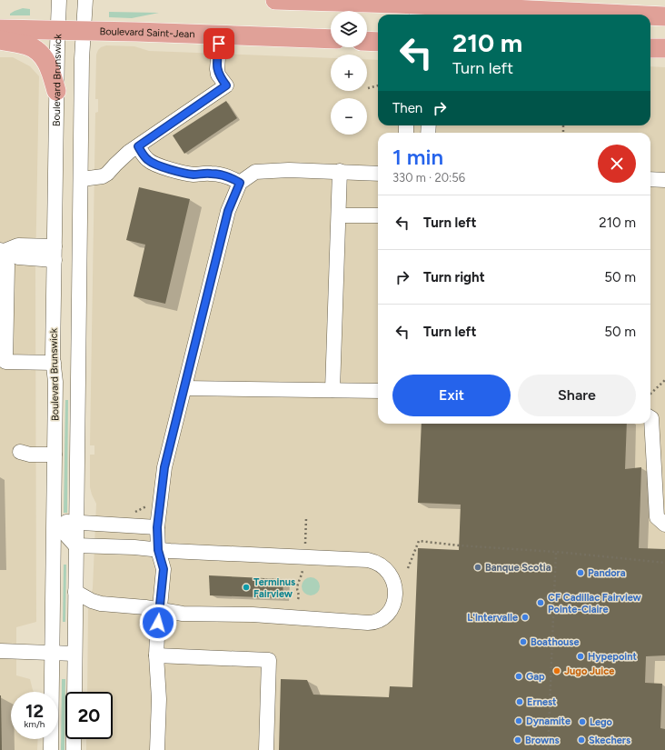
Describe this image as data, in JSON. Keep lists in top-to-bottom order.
{
  "streets": {
    "main road": ["Boulevard Saint-Jean"],
    "street": ["Boulevard Brunswick"]
  },
  "crossings": [
    ["Boulevard Saint-Jean", "Boulevard Brunswick"]
  ],
  "places": [
    "Banque Scotia",
    "Pandora",
    "Terminus Fairview",
    "CF Cadillac Fairview Pointe-Claire",
    "L'intervalle",
    "Boathouse",
    "Hypepoint",
    "Jugo Juice",
    "Gap",
    "Ernest",
    "Dynamite",
    "Lego",
    "Browns",
    "Skechers"
  ],
  "page": {
    "map_buttons": ["+", "−"],
    "turn": ["210 m", "Turn left"],
    "then": "Then",
    "heading": ["1 min", "330 m · 20:56"],
    "list": [
      {
        "name": "Turn left",
        "value": "210 m"
      },
      {
        "name": "Turn right",
        "value": "50 m"
      },
      {
        "name": "Turn left",
        "value": "50 m"
      }
    ],
    "buttons": ["Exit", "Share"],
    "speed": "12 km/h",
    "limit": "20"
  }
}
